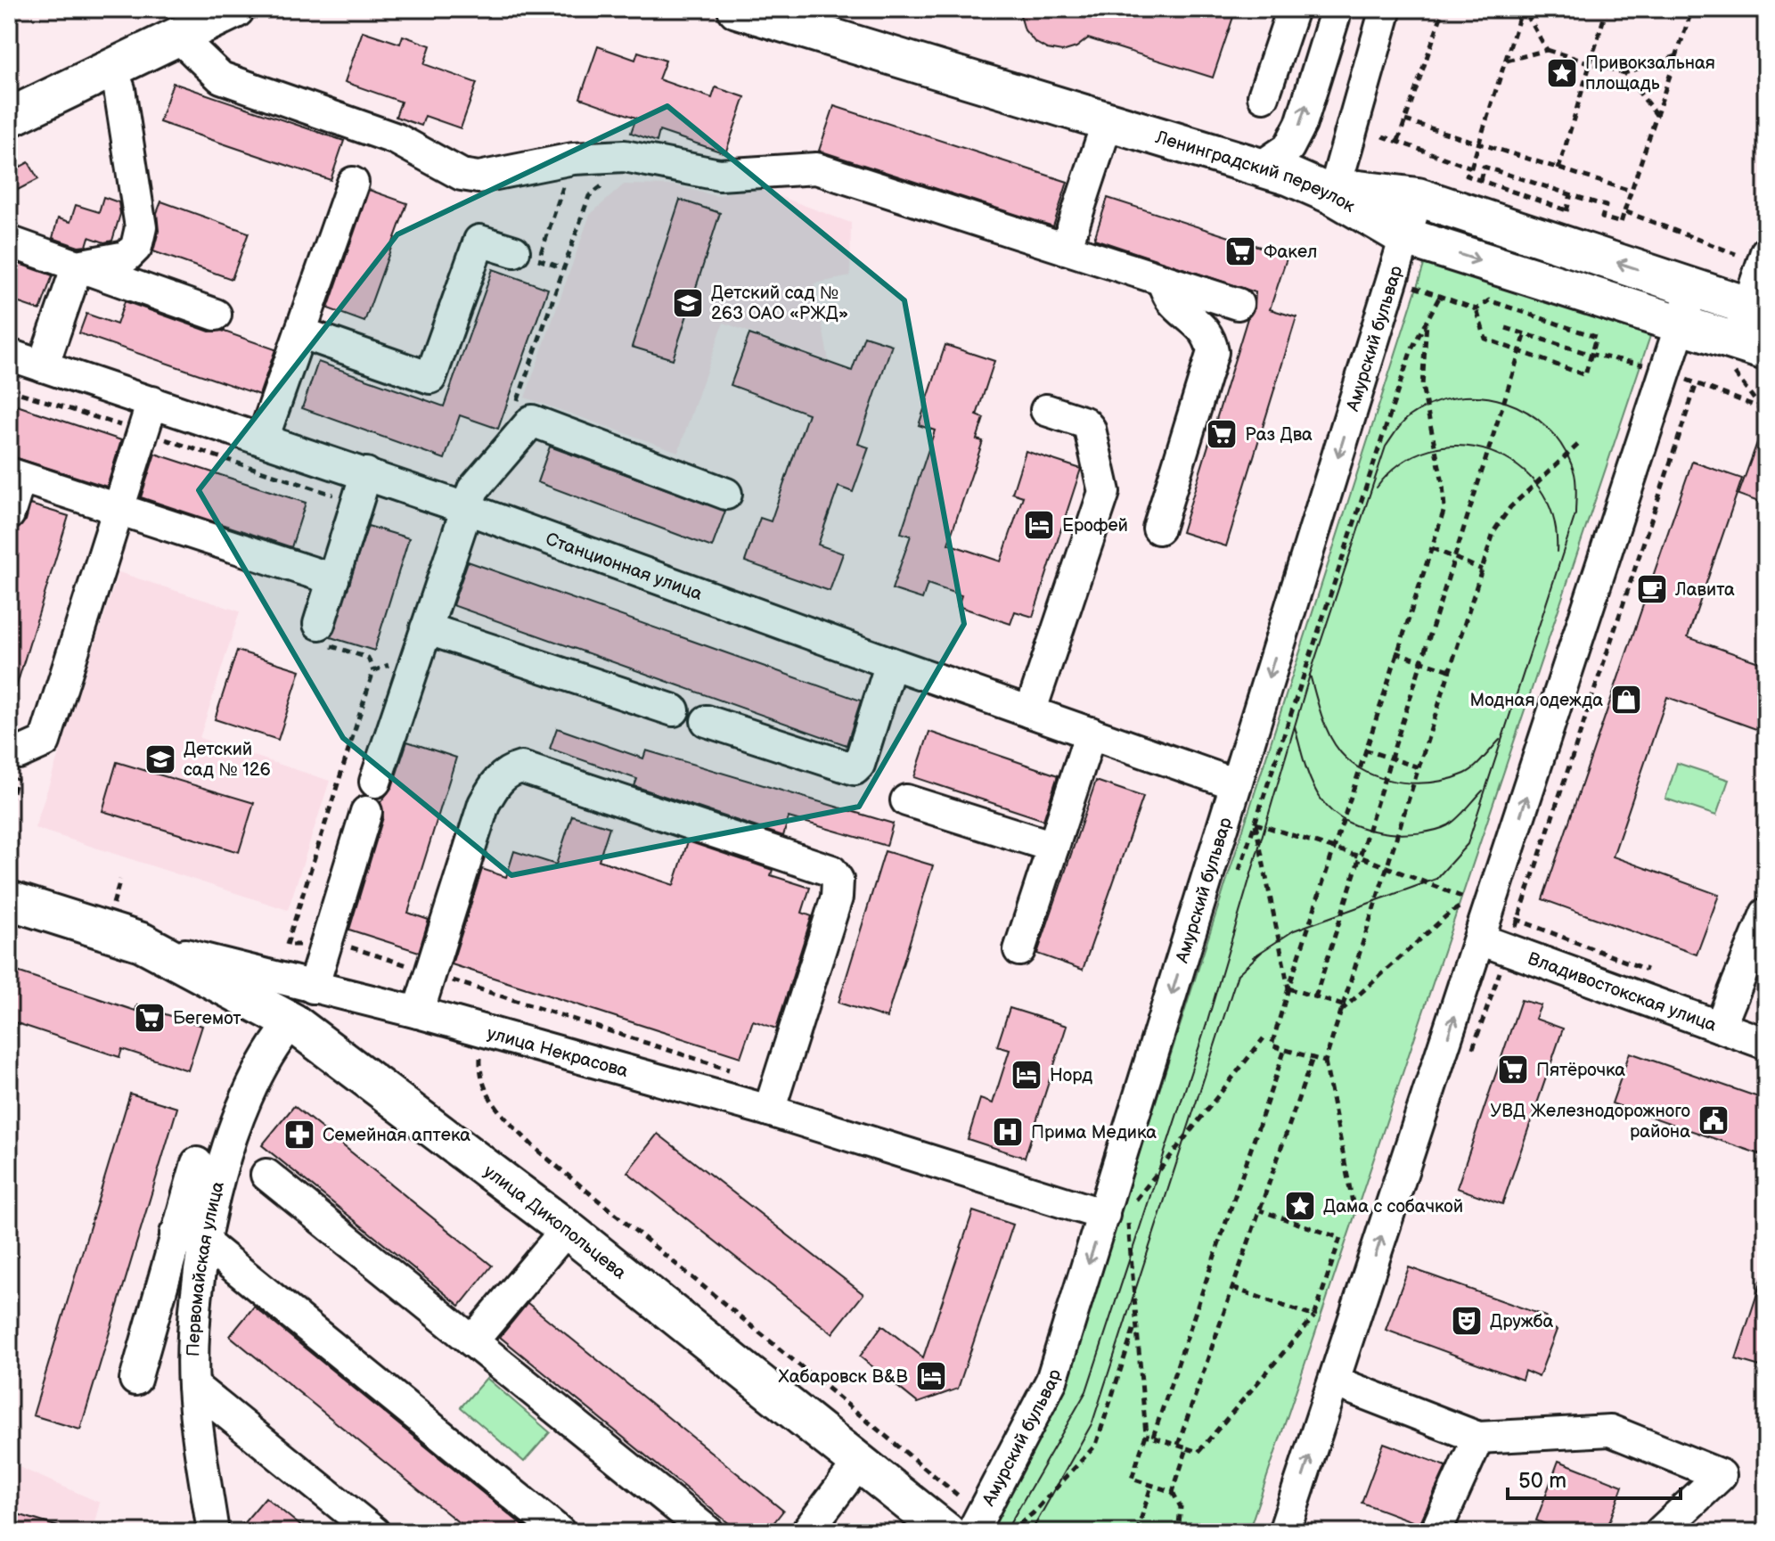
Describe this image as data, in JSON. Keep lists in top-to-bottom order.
{
  "streets": {
    "main road": ["Ленинградский переулок", "улица Некрасова", "улица Дикопольцева"],
    "street": [
      "Амурский бульвар",
      "Станционная улица",
      "Владивостокская улица",
      "Первомайская улица"
    ]
  },
  "crossings": [
    ["Ленинградский переулок", "Амурский бульвар"],
    ["Амурский бульвар", "Станционная улица"],
    ["Амурский бульвар", "улица Некрасова"],
    ["Амурский бульвар", "улица Дикопольцева"],
    ["улица Некрасова", "улица Дикопольцева"],
    ["улица Дикопольцева", "Первомайская улица"]
  ],
  "places": {
    "place": ["Привокзальная площадь", "Дама с собачкой"],
    "supermarket": [
      "Факел",
      "Раз Два",
      "Бегемот",
      "Пятёрочка"
    ],
    "school or university": ["Детский сад № 263 ОАО «РЖД»", "Детский сад № 126"],
    "hotel": ["Ерофей", "Норд", "Хабаровск B&B"],
    "cafe": ["Лавита"],
    "shop": ["Модная одежда"],
    "public building": ["УВД Железнодорожного района"],
    "hospital": ["Прима Медика"],
    "pharmacy": ["Семейная аптека"],
    "theatre": ["Дружба"]
  },
  "scale_bar": "50 m"
}
